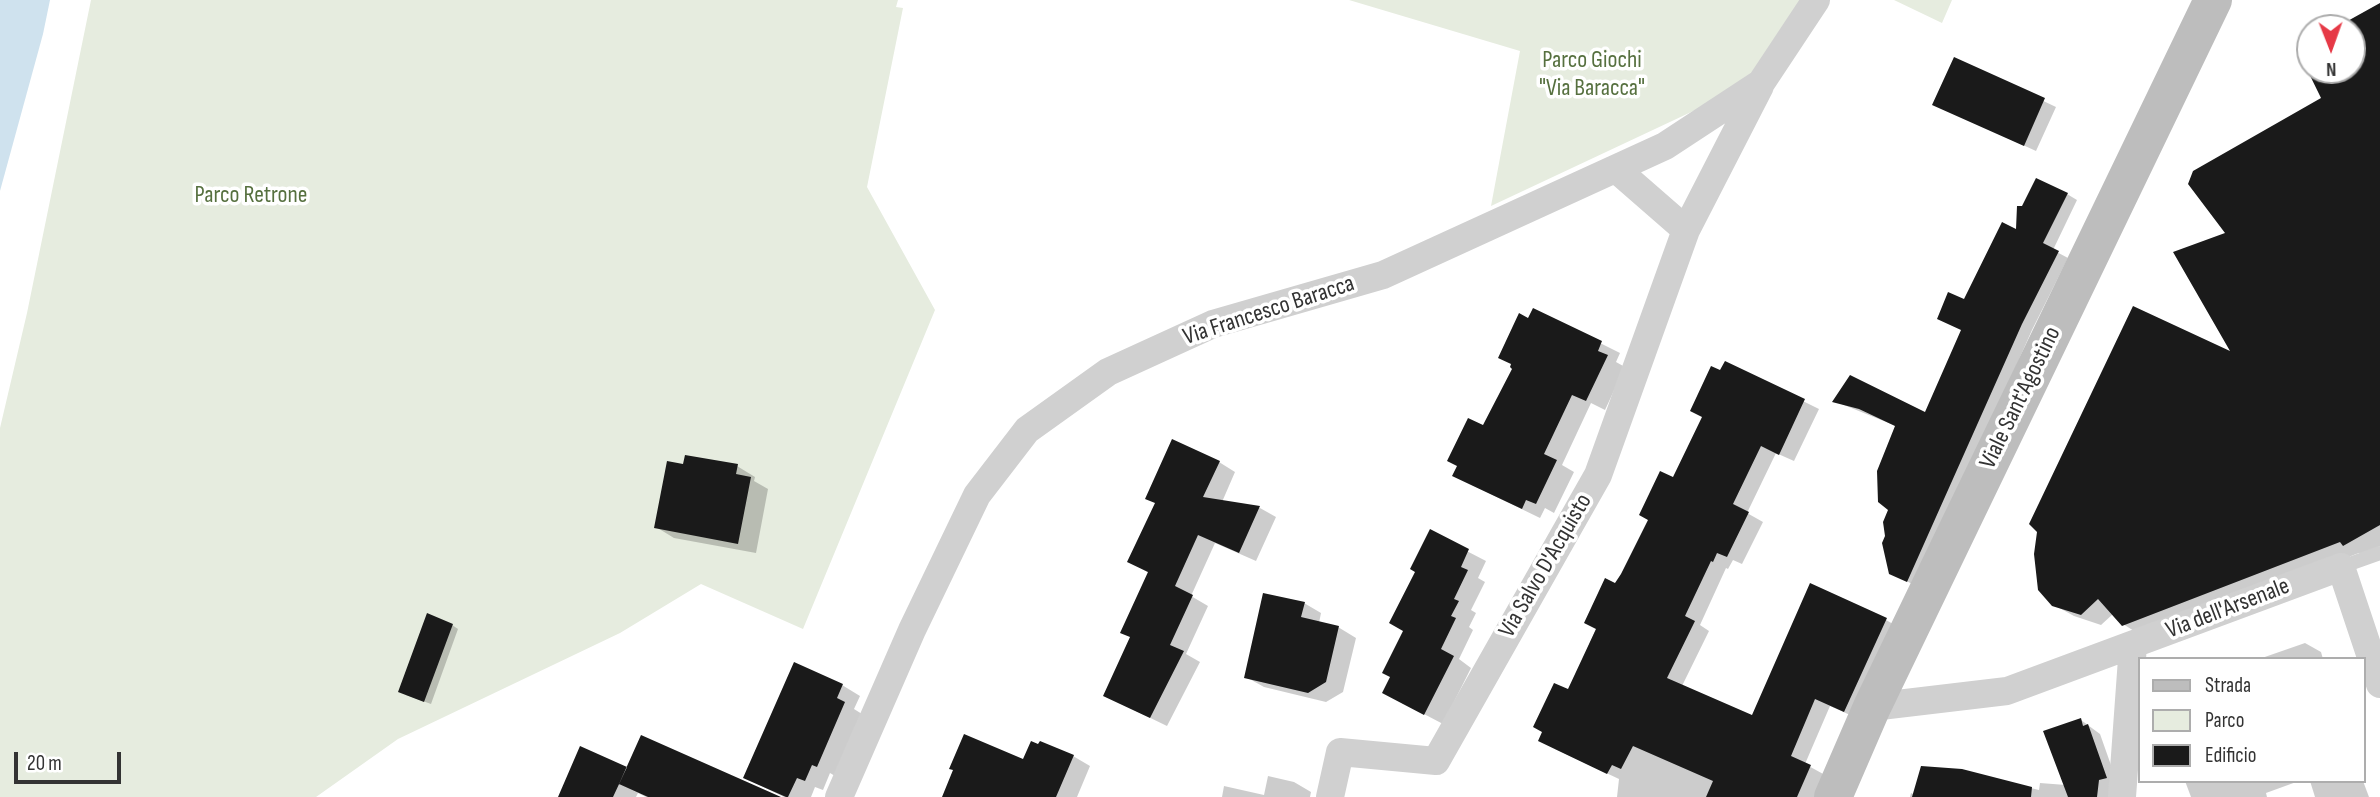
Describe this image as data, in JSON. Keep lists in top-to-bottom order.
{
  "streets": {
    "main road": ["Viale Sant'Agostino"],
    "street": ["Via Francesco Baracca", "Via Salvo D'Acquisto", "Via dell'Arsenale"]
  },
  "crossings": [
    ["Viale Sant'Agostino", "Via dell'Arsenale"]
  ],
  "parks": ["Parco Giochi \"Via Baracca\"", "Parco Retrone"],
  "legend": ["Strada", "Parco", "Edificio"],
  "scale_bar": "20 m",
  "north": "bottom"
}
